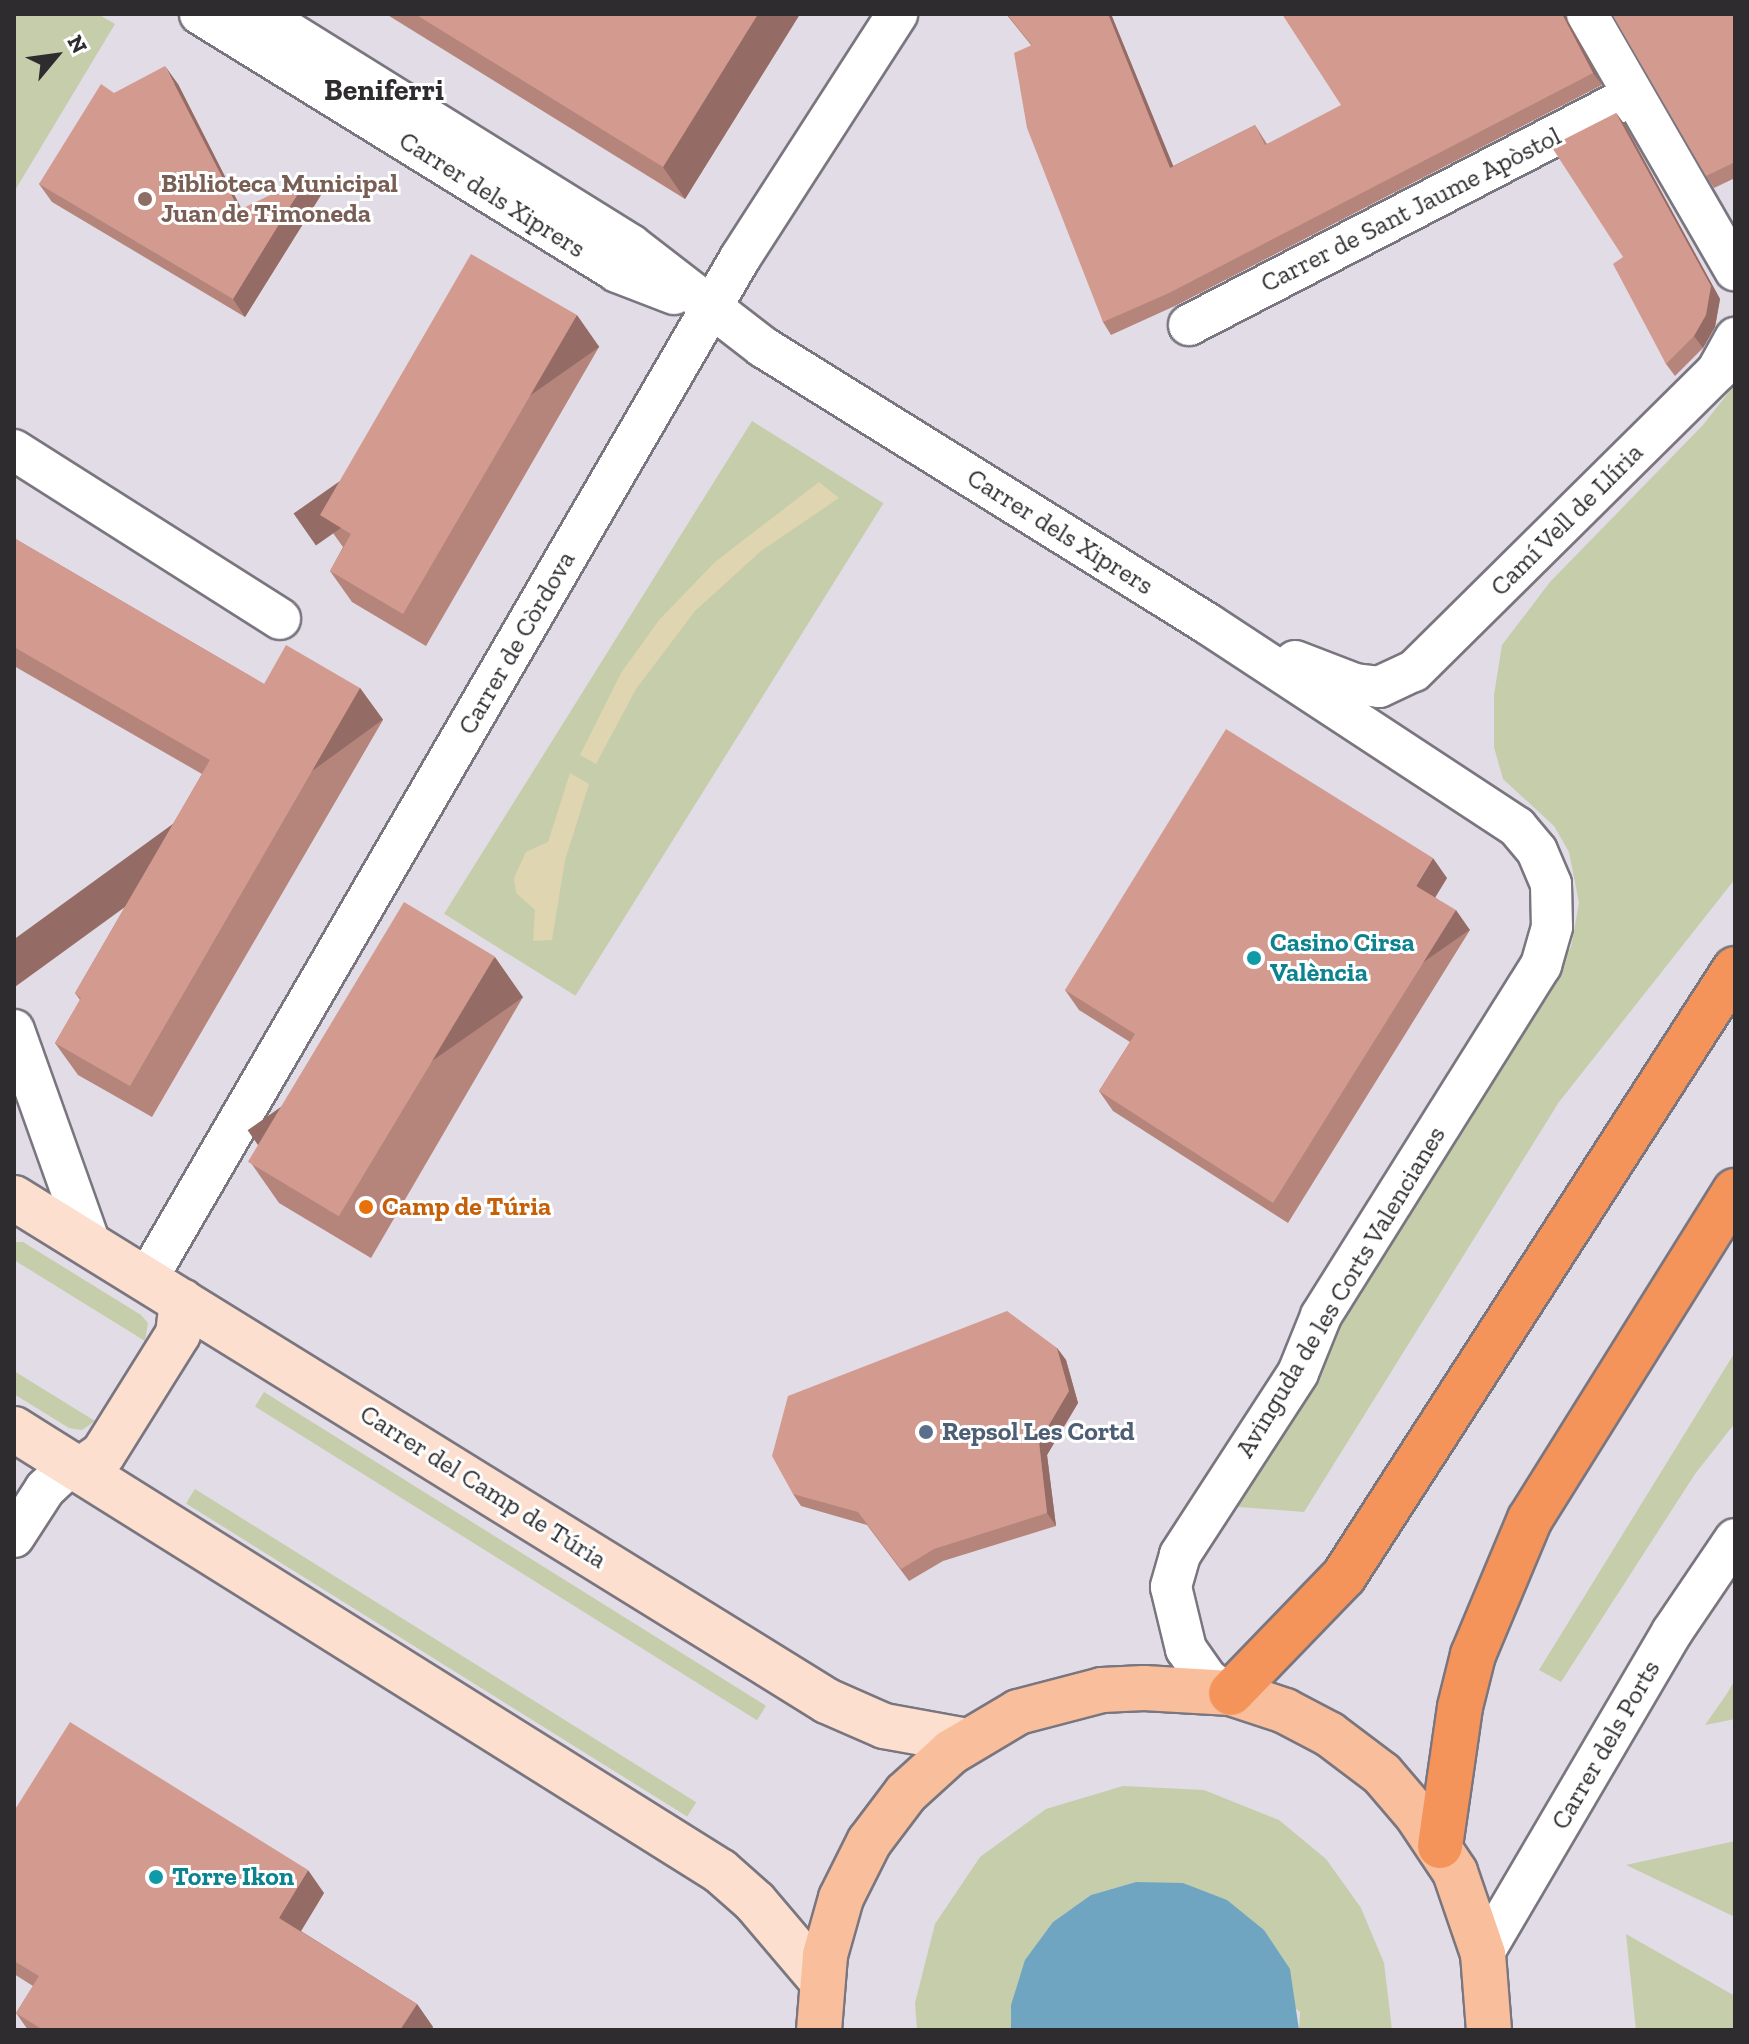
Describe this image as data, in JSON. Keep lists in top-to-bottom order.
{
  "streets": {
    "main road": ["Carrer del Camp de Túria"],
    "street": [
      "Carrer dels Xiprers",
      "Carrer de Sant Jaume Apòstol",
      "Camí Vell de Llíria",
      "Carrer de Còrdova",
      "Avinguda de les Corts Valencianes",
      "Carrer dels Ports"
    ]
  },
  "crossings": [
    ["Carrer dels Xiprers", "Camí Vell de Llíria"],
    ["Carrer dels Xiprers", "Carrer de Còrdova"],
    ["Carrer dels Xiprers", "Avinguda de les Corts Valencianes"],
    ["Carrer de Còrdova", "Carrer del Camp de Túria"]
  ],
  "districts": ["Beniferri"],
  "places": [
    "Biblioteca Municipal Juan de Timoneda",
    "Casino Cirsa València",
    "Camp de Túria",
    "Repsol Les Cortd",
    "Torre Ikon"
  ],
  "north": "top right"
}
